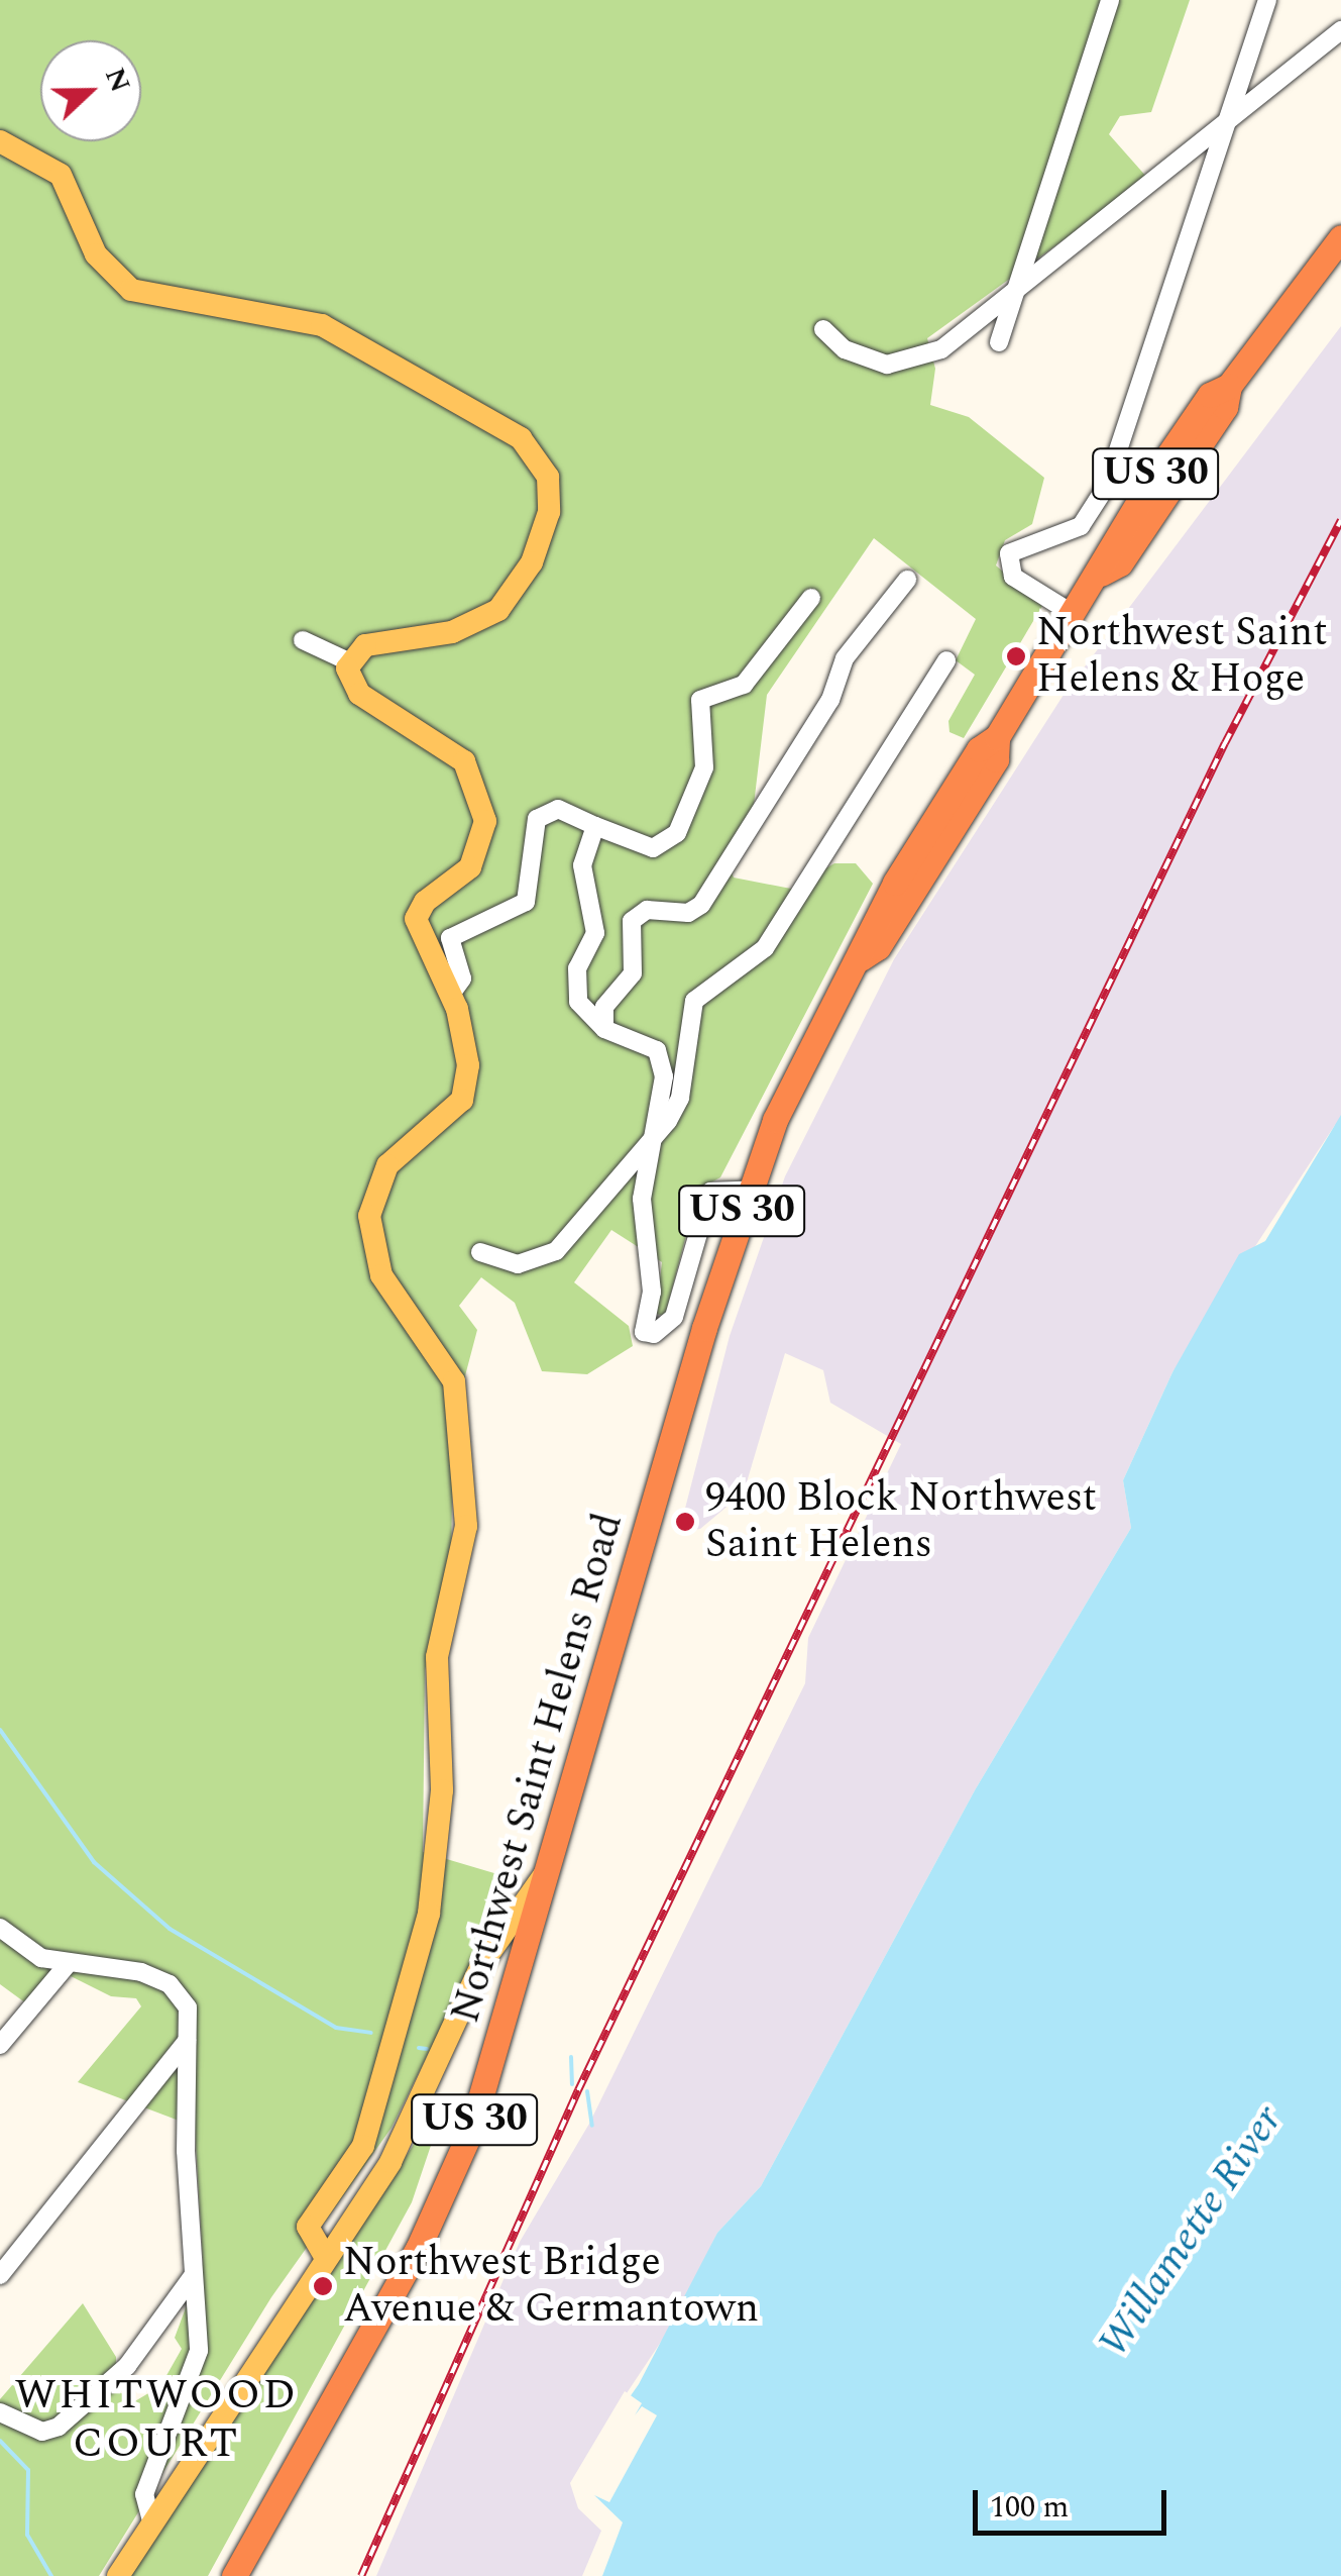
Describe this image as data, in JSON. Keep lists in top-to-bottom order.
{
  "streets": {
    "highway": ["US 30", "Northwest Saint Helens Road"]
  },
  "districts": ["WHITWOOD COURT"],
  "water": ["Willamette River"],
  "places": ["Northwest Saint Helens & Hoge", "9400 Block Northwest Saint Helens", "Northwest Bridge Avenue & Germantown"],
  "scale_bar": "100 m",
  "north": "right"
}
